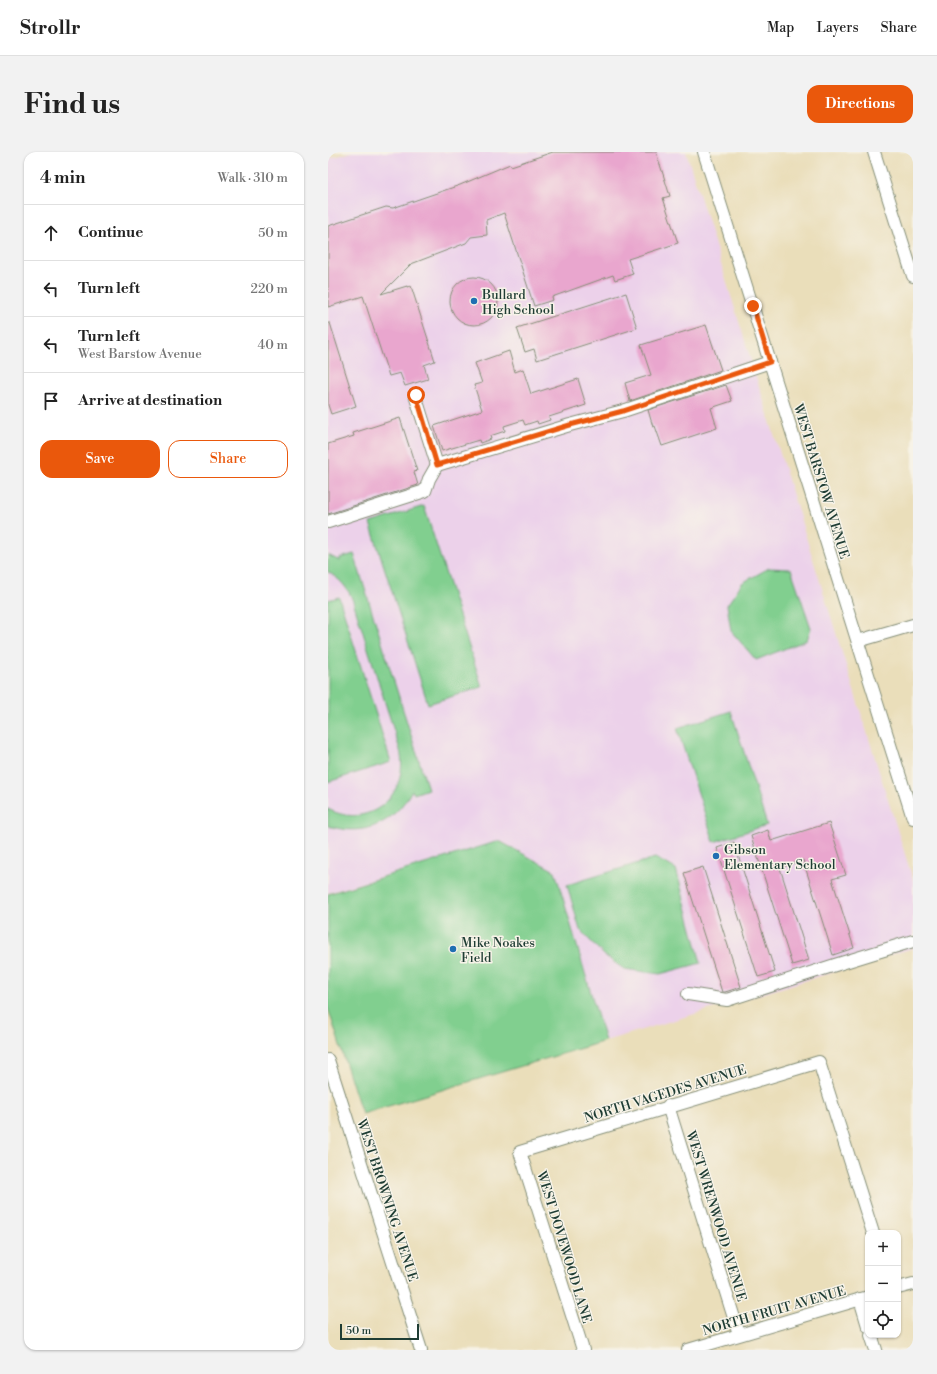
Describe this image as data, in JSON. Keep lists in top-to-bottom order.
{
  "streets": {
    "street": [
      "WEST BARSTOW AVENUE",
      "NORTH VAGEDES AVENUE",
      "WEST BROWNING AVENUE",
      "WEST WRENWOOD AVENUE",
      "WEST DOVEWOOD LANE",
      "NORTH FRUIT AVENUE"
    ]
  },
  "crossings": [
    ["NORTH VAGEDES AVENUE", "WEST WRENWOOD AVENUE"],
    ["NORTH VAGEDES AVENUE", "WEST DOVEWOOD LANE"],
    ["WEST WRENWOOD AVENUE", "NORTH FRUIT AVENUE"]
  ],
  "places": ["Bullard High School", "Gibson Elementary School", "Mike Noakes Field"],
  "scale_bar": "50 m",
  "page": {
    "header": "Strollr",
    "nav": ["Map", "Layers", "Share"],
    "buttons": [
      "Directions",
      ["Save", "Share"]
    ],
    "title": "Find us",
    "heading": ["4 min", "Walk · 310 m"],
    "list": [
      ["Continue", "50 m"],
      ["Turn left", "220 m"],
      ["Turn left", "West Barstow Avenue", "40 m"],
      "Arrive at destination"
    ],
    "map_buttons": ["+", "−"],
    "scale": "50 m"
  }
}
